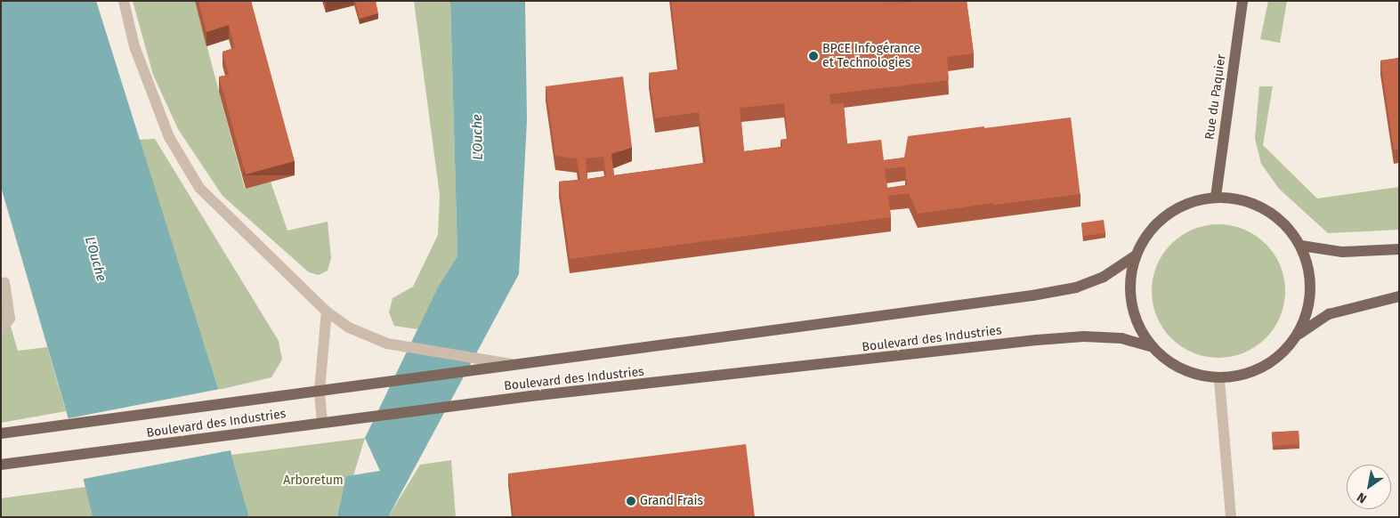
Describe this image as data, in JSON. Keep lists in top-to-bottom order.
{
  "streets": {
    "main road": ["Rue du Paquier", "Boulevard des Industries"]
  },
  "water": ["L'Ouche"],
  "parks": ["Arboretum"],
  "places": ["BPCE Infogérance et Technologies", "Grand Frais"],
  "north": "bottom left"
}
